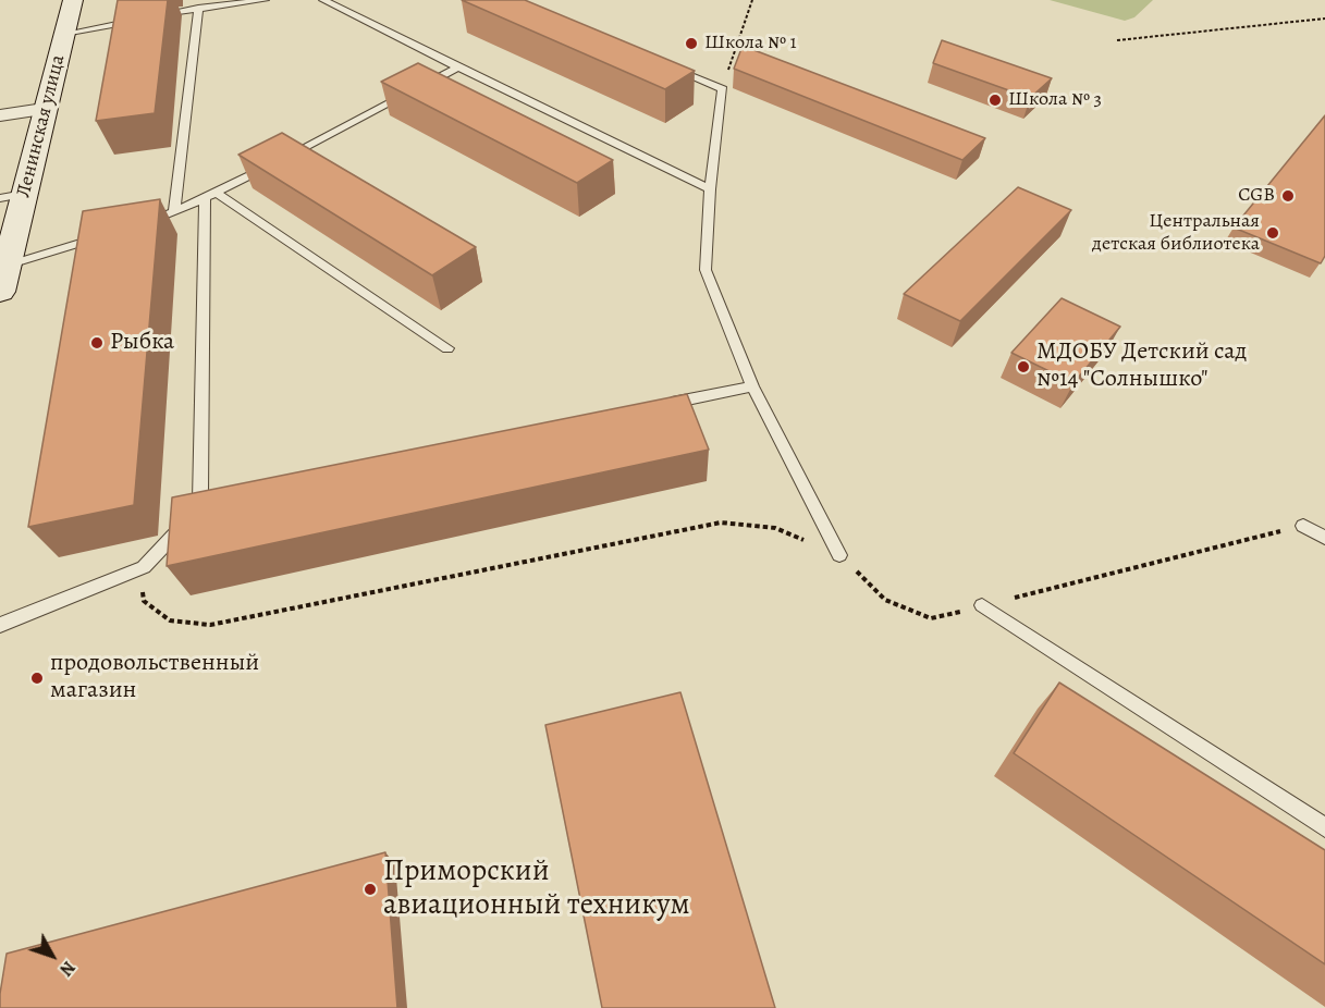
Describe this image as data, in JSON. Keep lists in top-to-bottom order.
{
  "streets": {
    "main road": ["Ленинская улица"]
  },
  "places": [
    "Школа № 1",
    "Школа № 3",
    "CGB",
    "Центральная детская библиотека",
    "Рыбка",
    "МДОБУ Детский сад №14 \"Солнышко\"",
    "продовольственный магазин",
    "Приморский авиационный техникум"
  ],
  "north": "bottom right"
}
